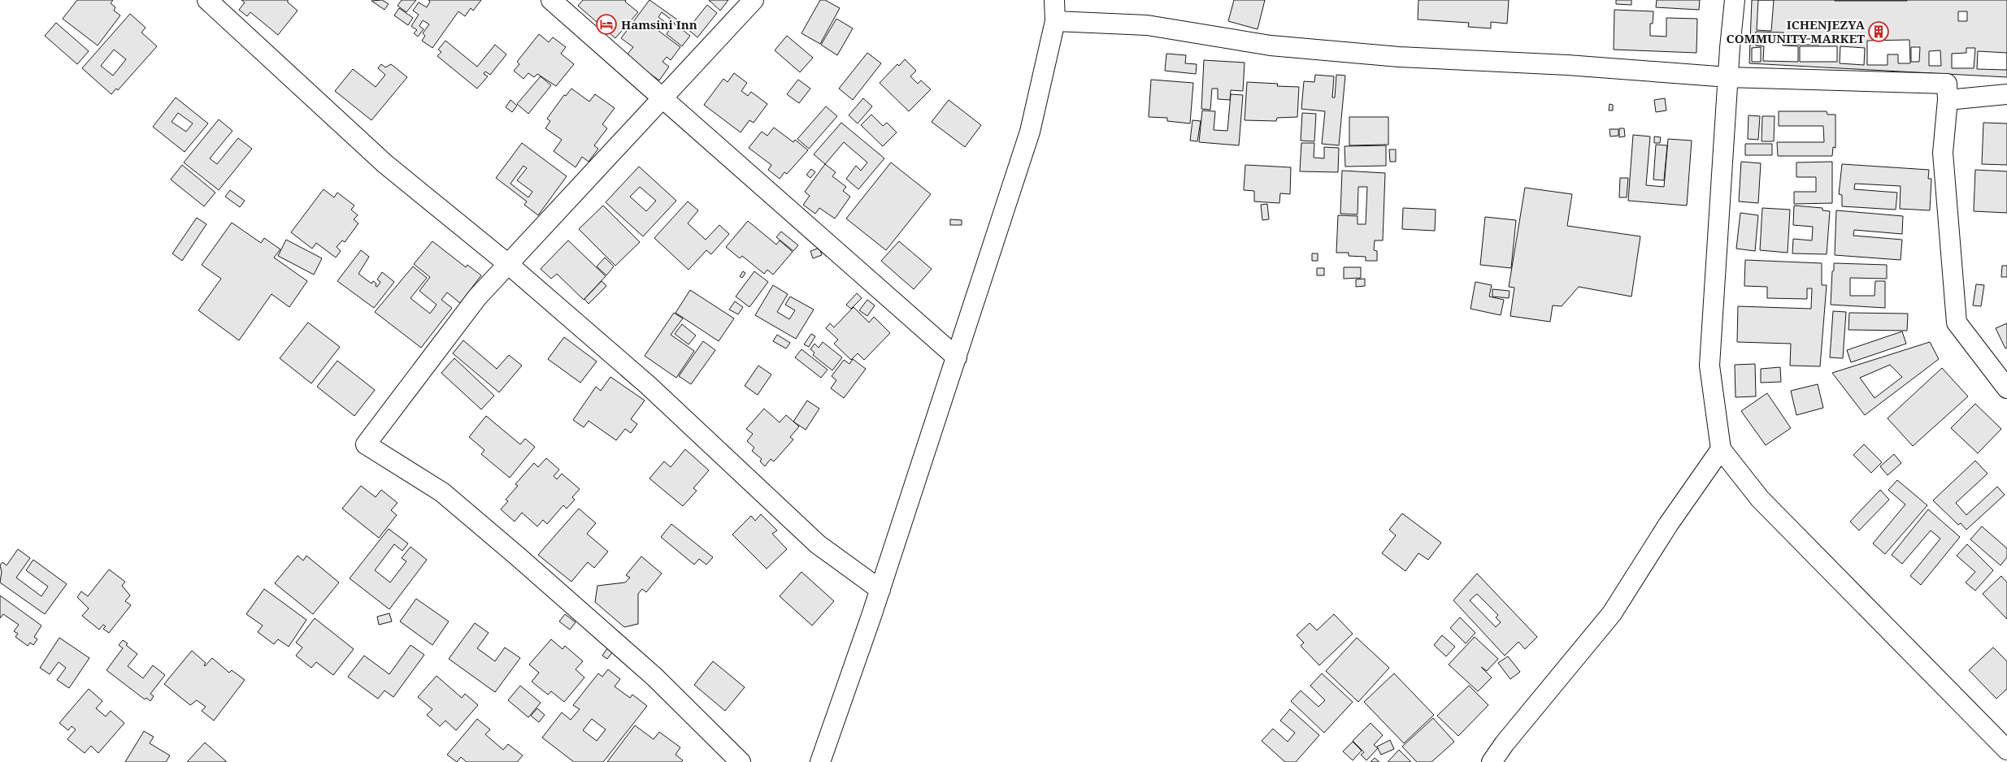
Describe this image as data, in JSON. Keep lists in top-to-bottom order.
{
  "places": {
    "hotel": ["Hamsini Inn"],
    "building": ["ICHENJEZYA COMMUNITY MARKET"]
  }
}
